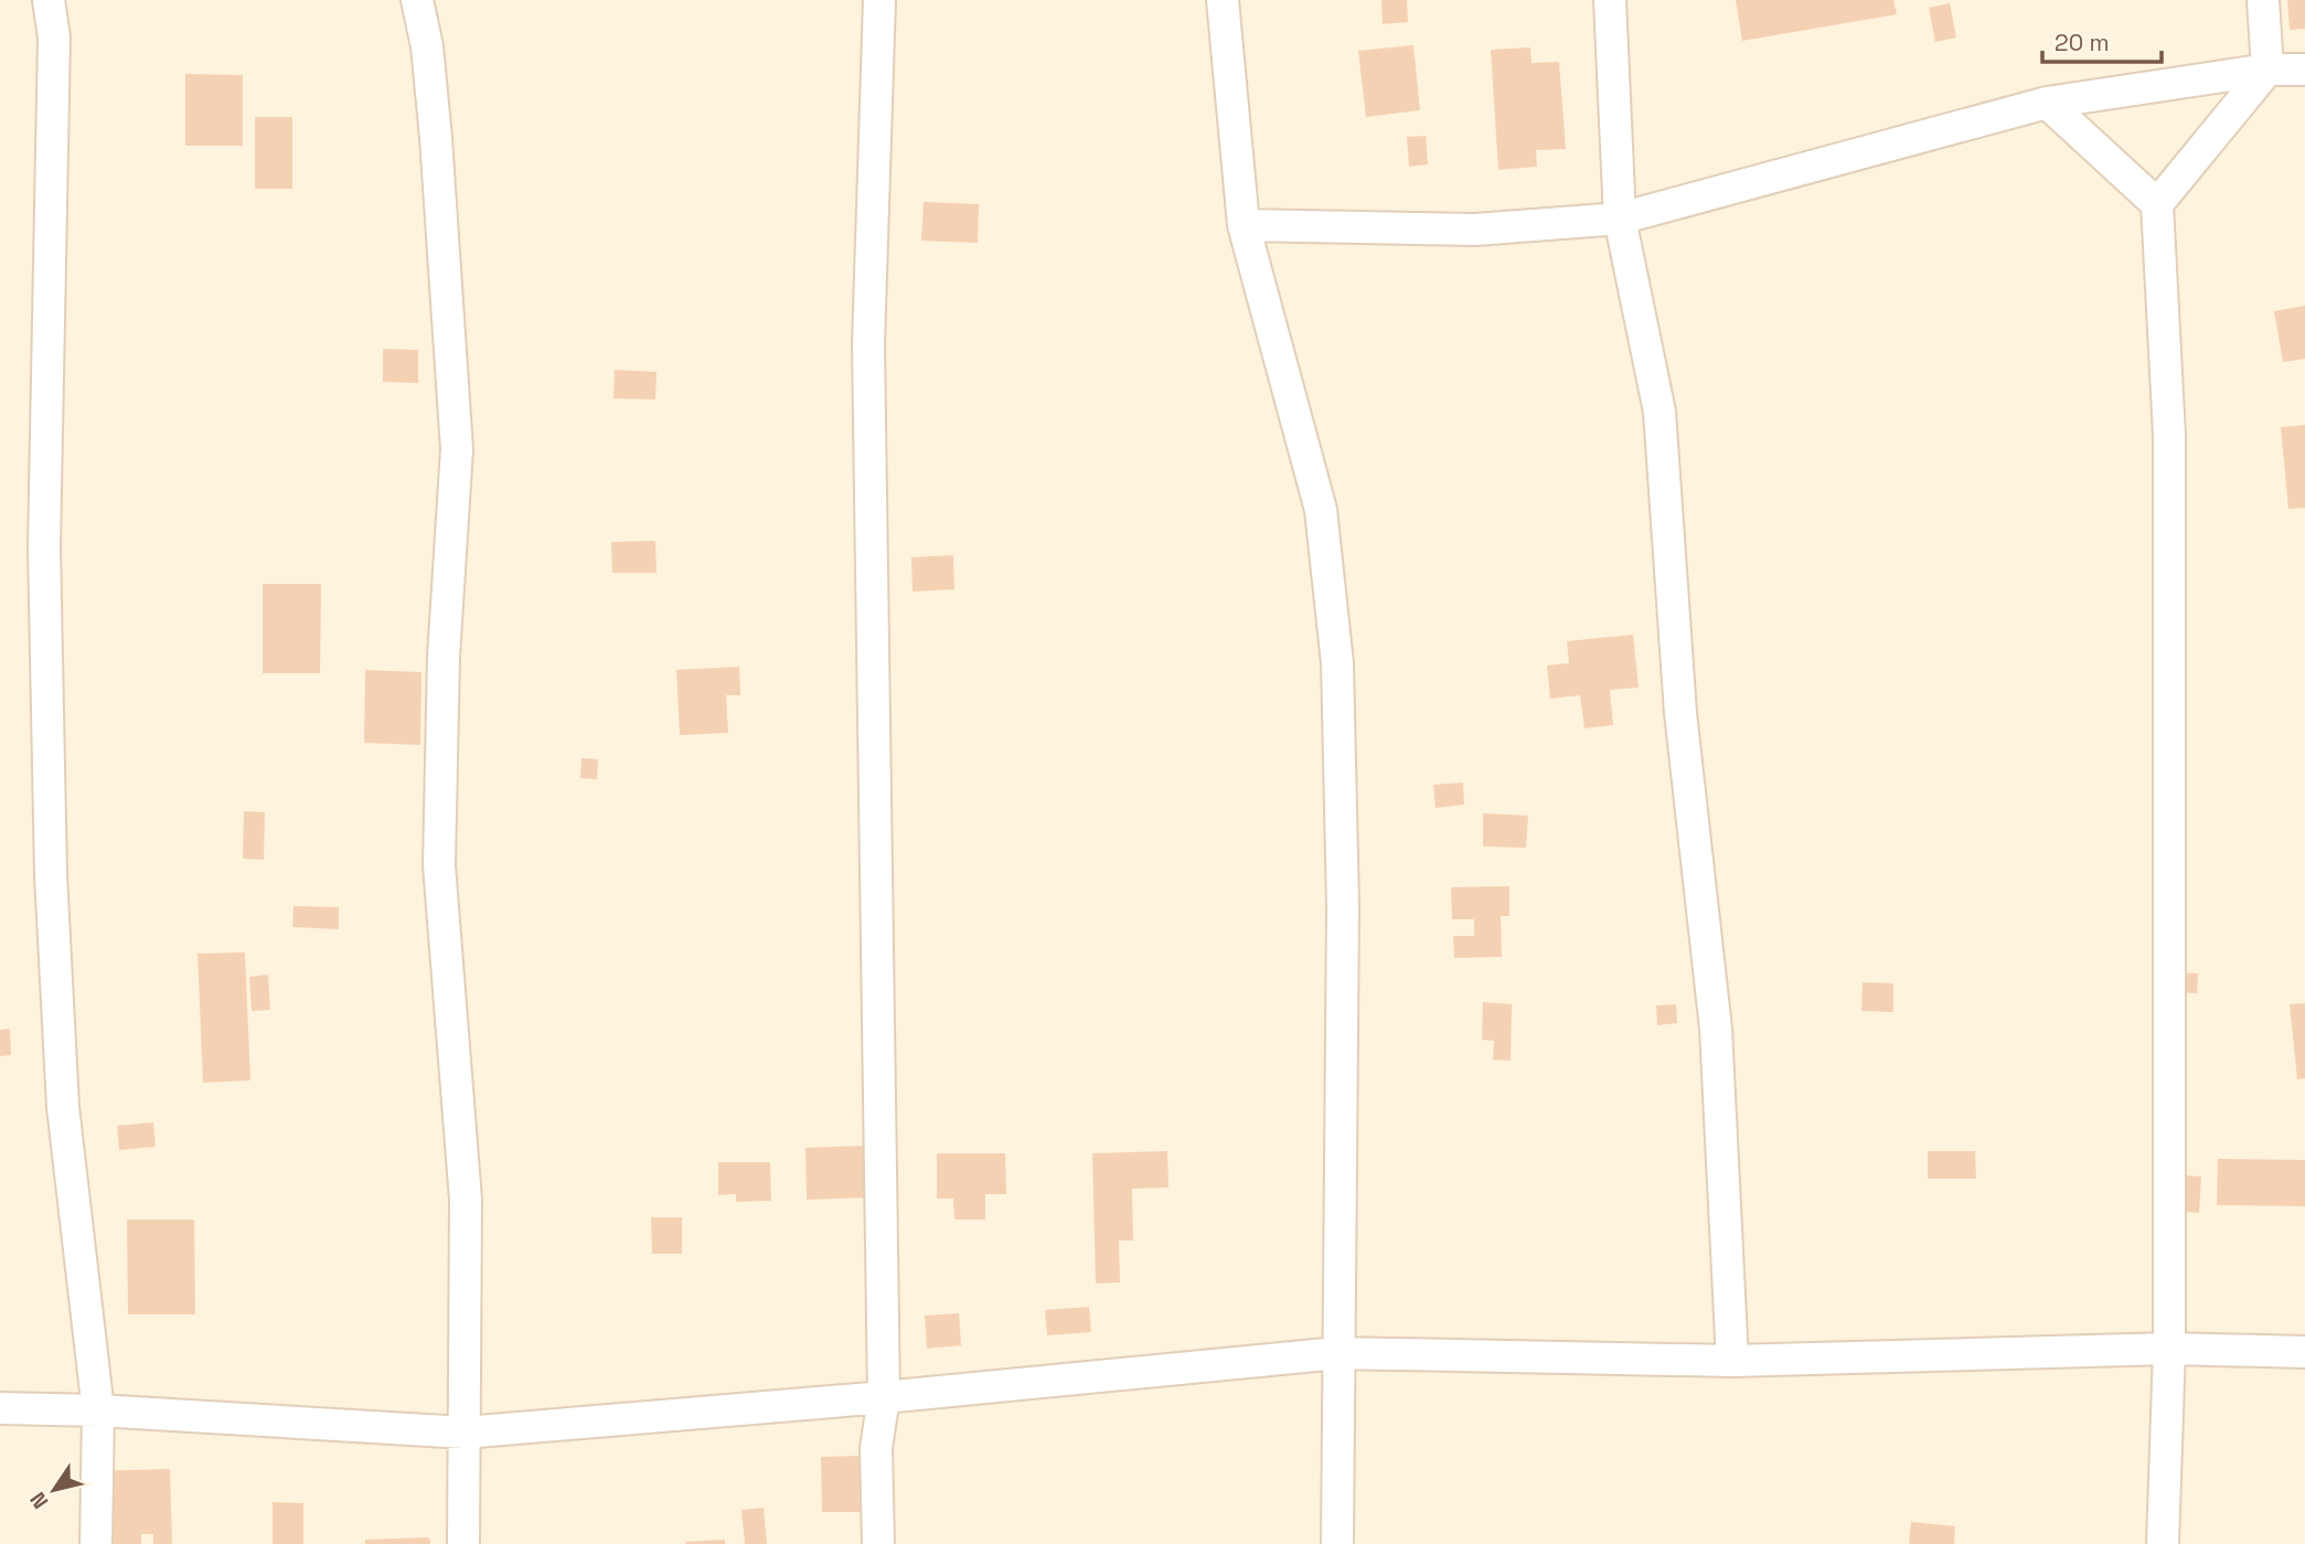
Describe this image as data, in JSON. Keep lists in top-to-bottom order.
{
  "scale_bar": "20 m",
  "north": "bottom left"
}
